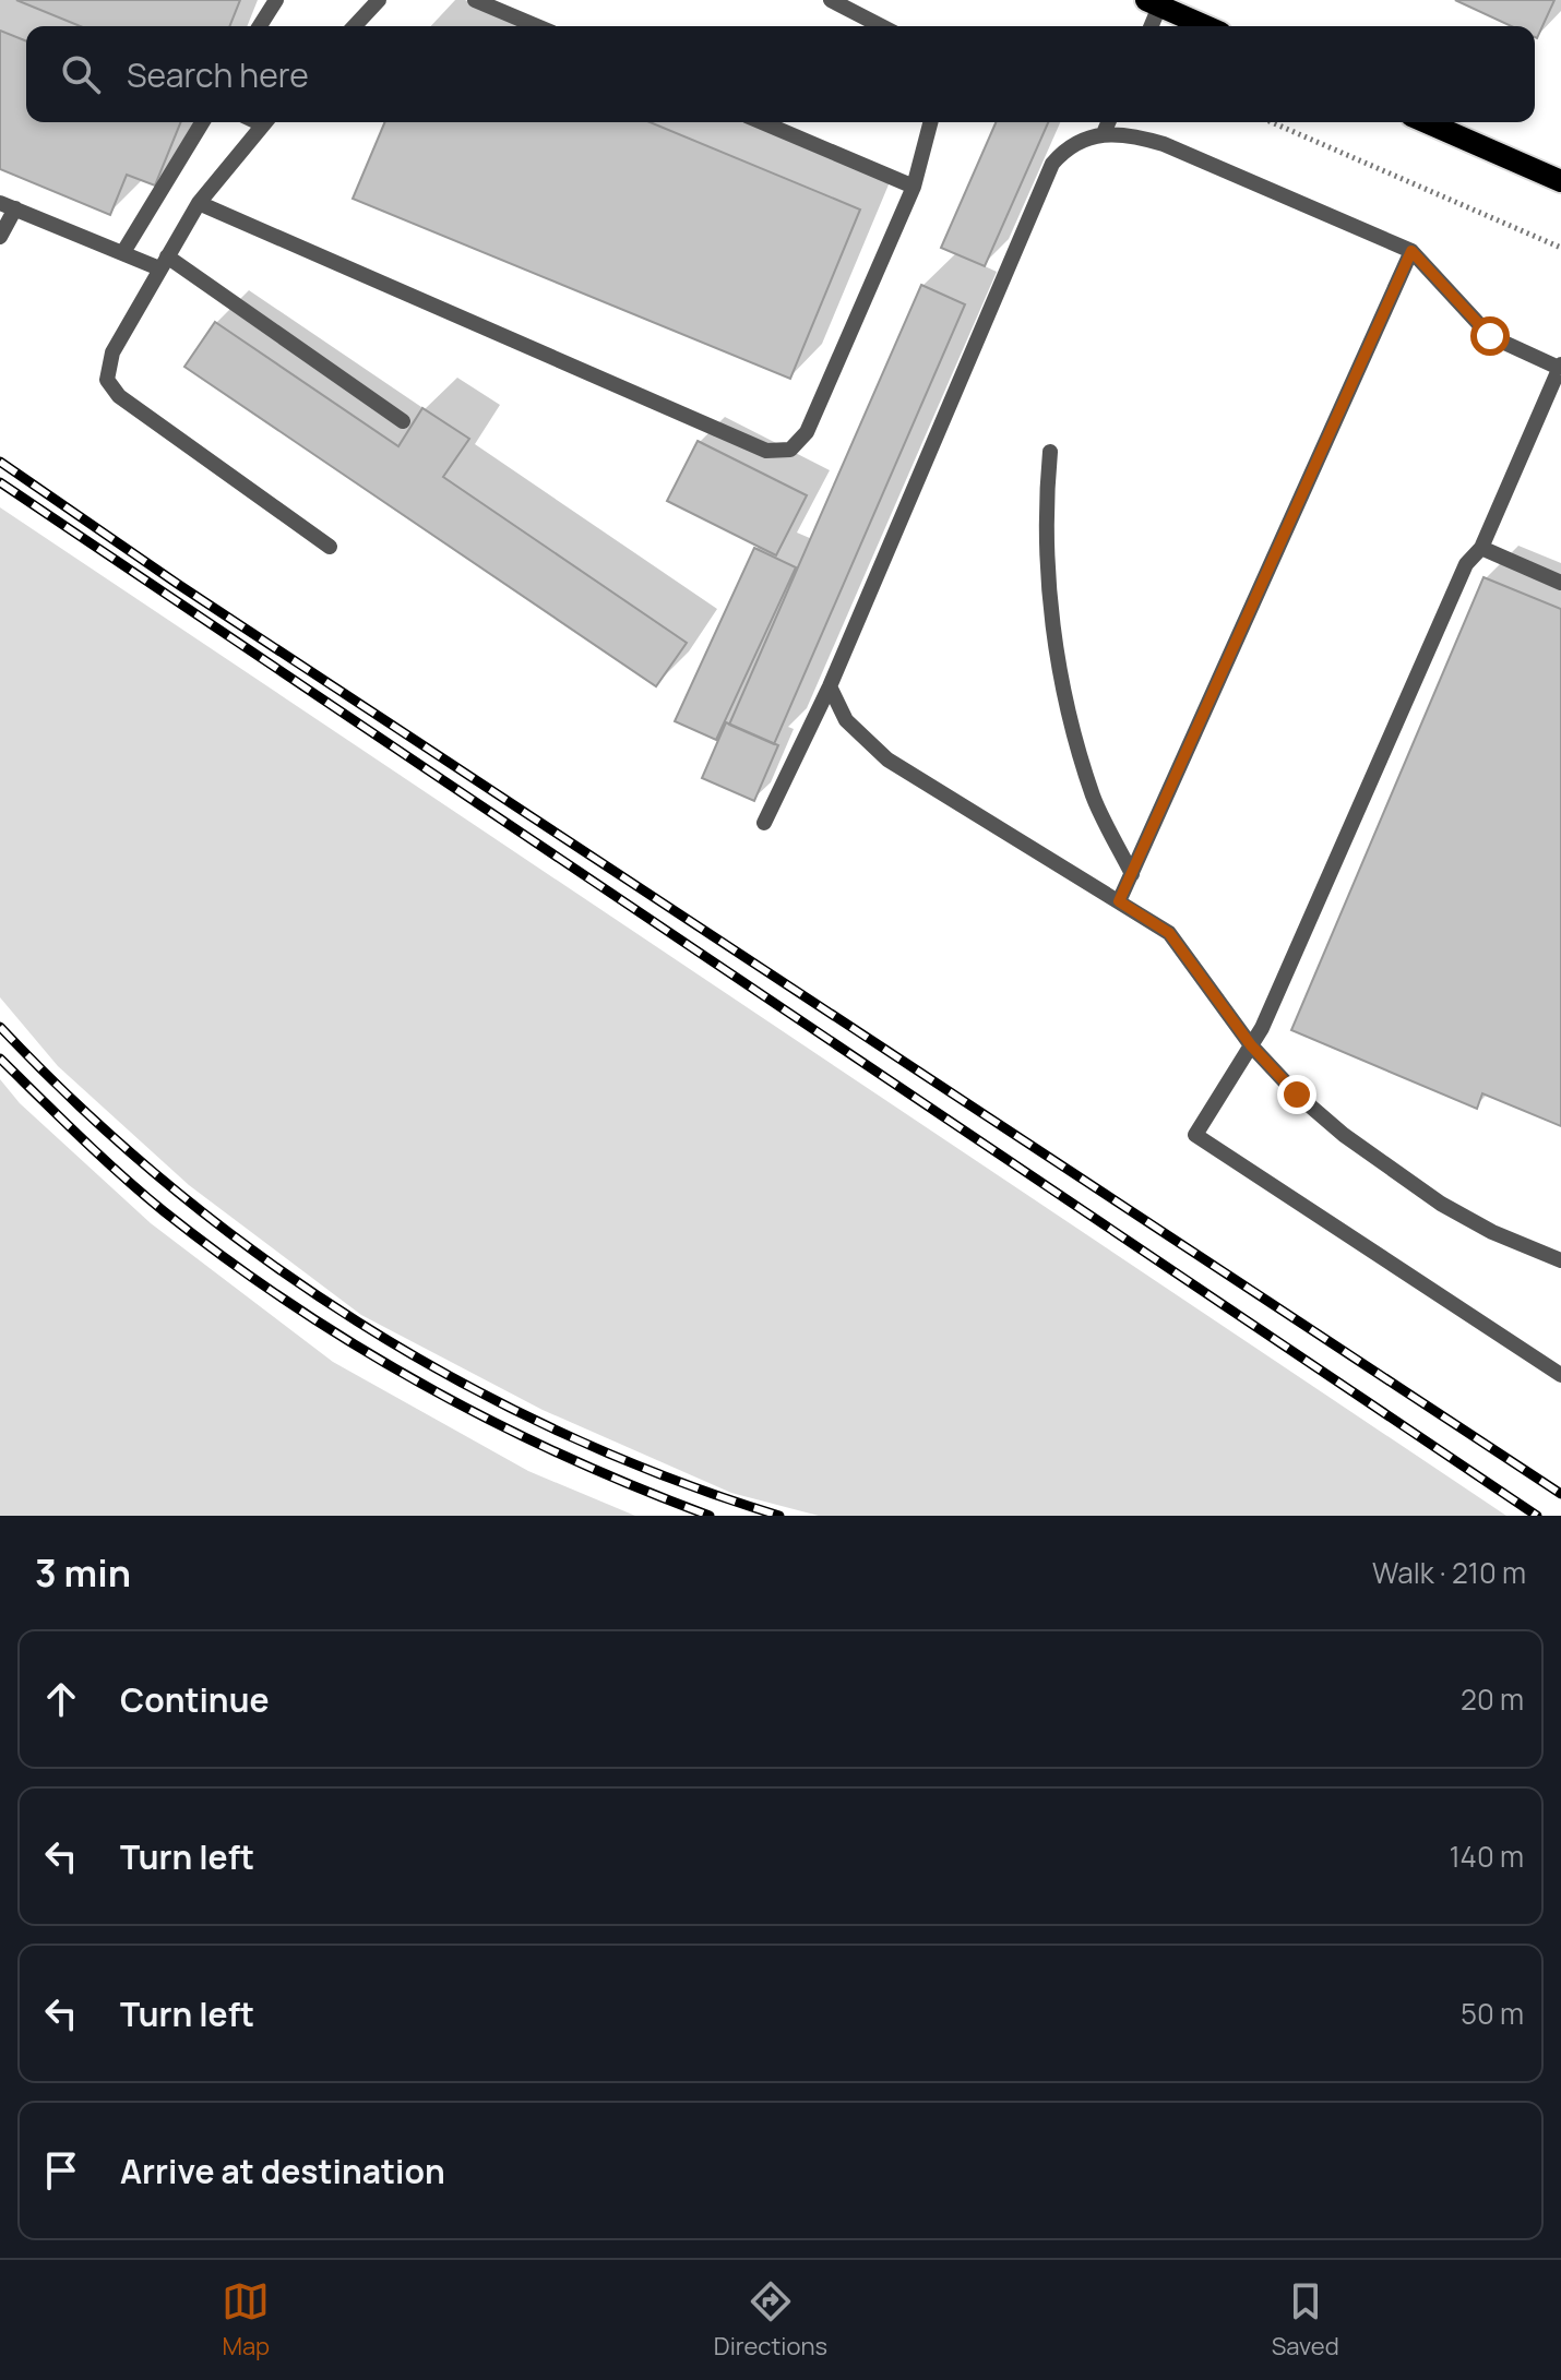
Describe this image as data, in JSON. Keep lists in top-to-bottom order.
{
  "page": {
    "search": "Search here",
    "heading": ["3 min", "Walk · 210 m"],
    "list": [
      ["Continue", "20 m"],
      ["Turn left", "140 m"],
      ["Turn left", "50 m"],
      "Arrive at destination"
    ],
    "nav": ["Map", "Directions", "Saved"]
  }
}
